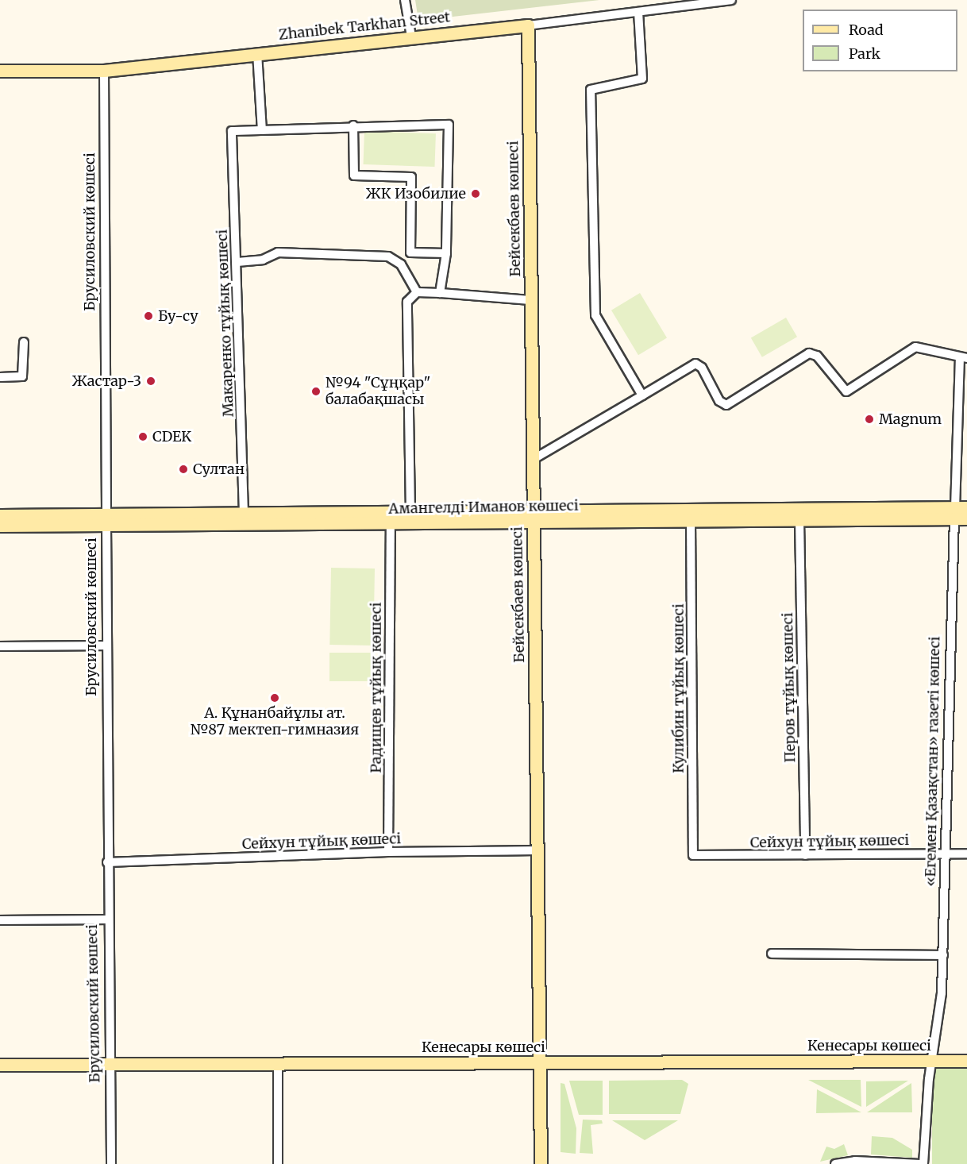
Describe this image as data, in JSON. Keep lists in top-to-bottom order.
{
  "streets": {
    "main road": [
      "Zhanibek Tarkhan Street",
      "Бейсекбаев көшесі",
      "Амангелді Иманов көшесі",
      "Кенесары көшесі"
    ],
    "street": [
      "Брусиловский көшесі",
      "Макаренко тұйық көшесі",
      "Радищев тұйық көшесі",
      "Перов тұйық көшесі",
      "Кулибин тұйық көшесі",
      "«Егемен Қазақстан» газеті көшесі",
      "Сейхун тұйық көшесі"
    ]
  },
  "crossings": [
    ["Zhanibek Tarkhan Street", "Бейсекбаев көшесі"],
    ["Zhanibek Tarkhan Street", "Брусиловский көшесі"],
    ["Бейсекбаев көшесі", "Амангелді Иманов көшесі"],
    ["Бейсекбаев көшесі", "Сейхун тұйық көшесі"],
    ["Бейсекбаев көшесі", "Кенесары көшесі"],
    ["Брусиловский көшесі", "Амангелді Иманов көшесі"],
    ["Брусиловский көшесі", "Сейхун тұйық көшесі"],
    ["Брусиловский көшесі", "Кенесары көшесі"],
    ["Макаренко тұйық көшесі", "Амангелді Иманов көшесі"],
    ["Амангелді Иманов көшесі", "Радищев тұйық көшесі"],
    ["Амангелді Иманов көшесі", "Перов тұйық көшесі"],
    ["Амангелді Иманов көшесі", "Кулибин тұйық көшесі"],
    ["Амангелді Иманов көшесі", "«Егемен Қазақстан» газеті көшесі"],
    ["Радищев тұйық көшесі", "Сейхун тұйық көшесі"],
    ["Перов тұйық көшесі", "Сейхун тұйық көшесі"],
    ["Кулибин тұйық көшесі", "Сейхун тұйық көшесі"],
    ["«Егемен Қазақстан» газеті көшесі", "Сейхун тұйық көшесі"],
    ["«Егемен Қазақстан» газеті көшесі", "Кенесары көшесі"]
  ],
  "places": [
    "ЖК Изобилие",
    "Бу-су",
    "Жастар-3",
    "№94 \"Сұңқар\" балабақшасы",
    "Magnum",
    "CDEK",
    "Султан",
    "А. Құнанбайұлы ат. №87 мектеп-гимназия"
  ],
  "legend": ["Road", "Park"]
}
